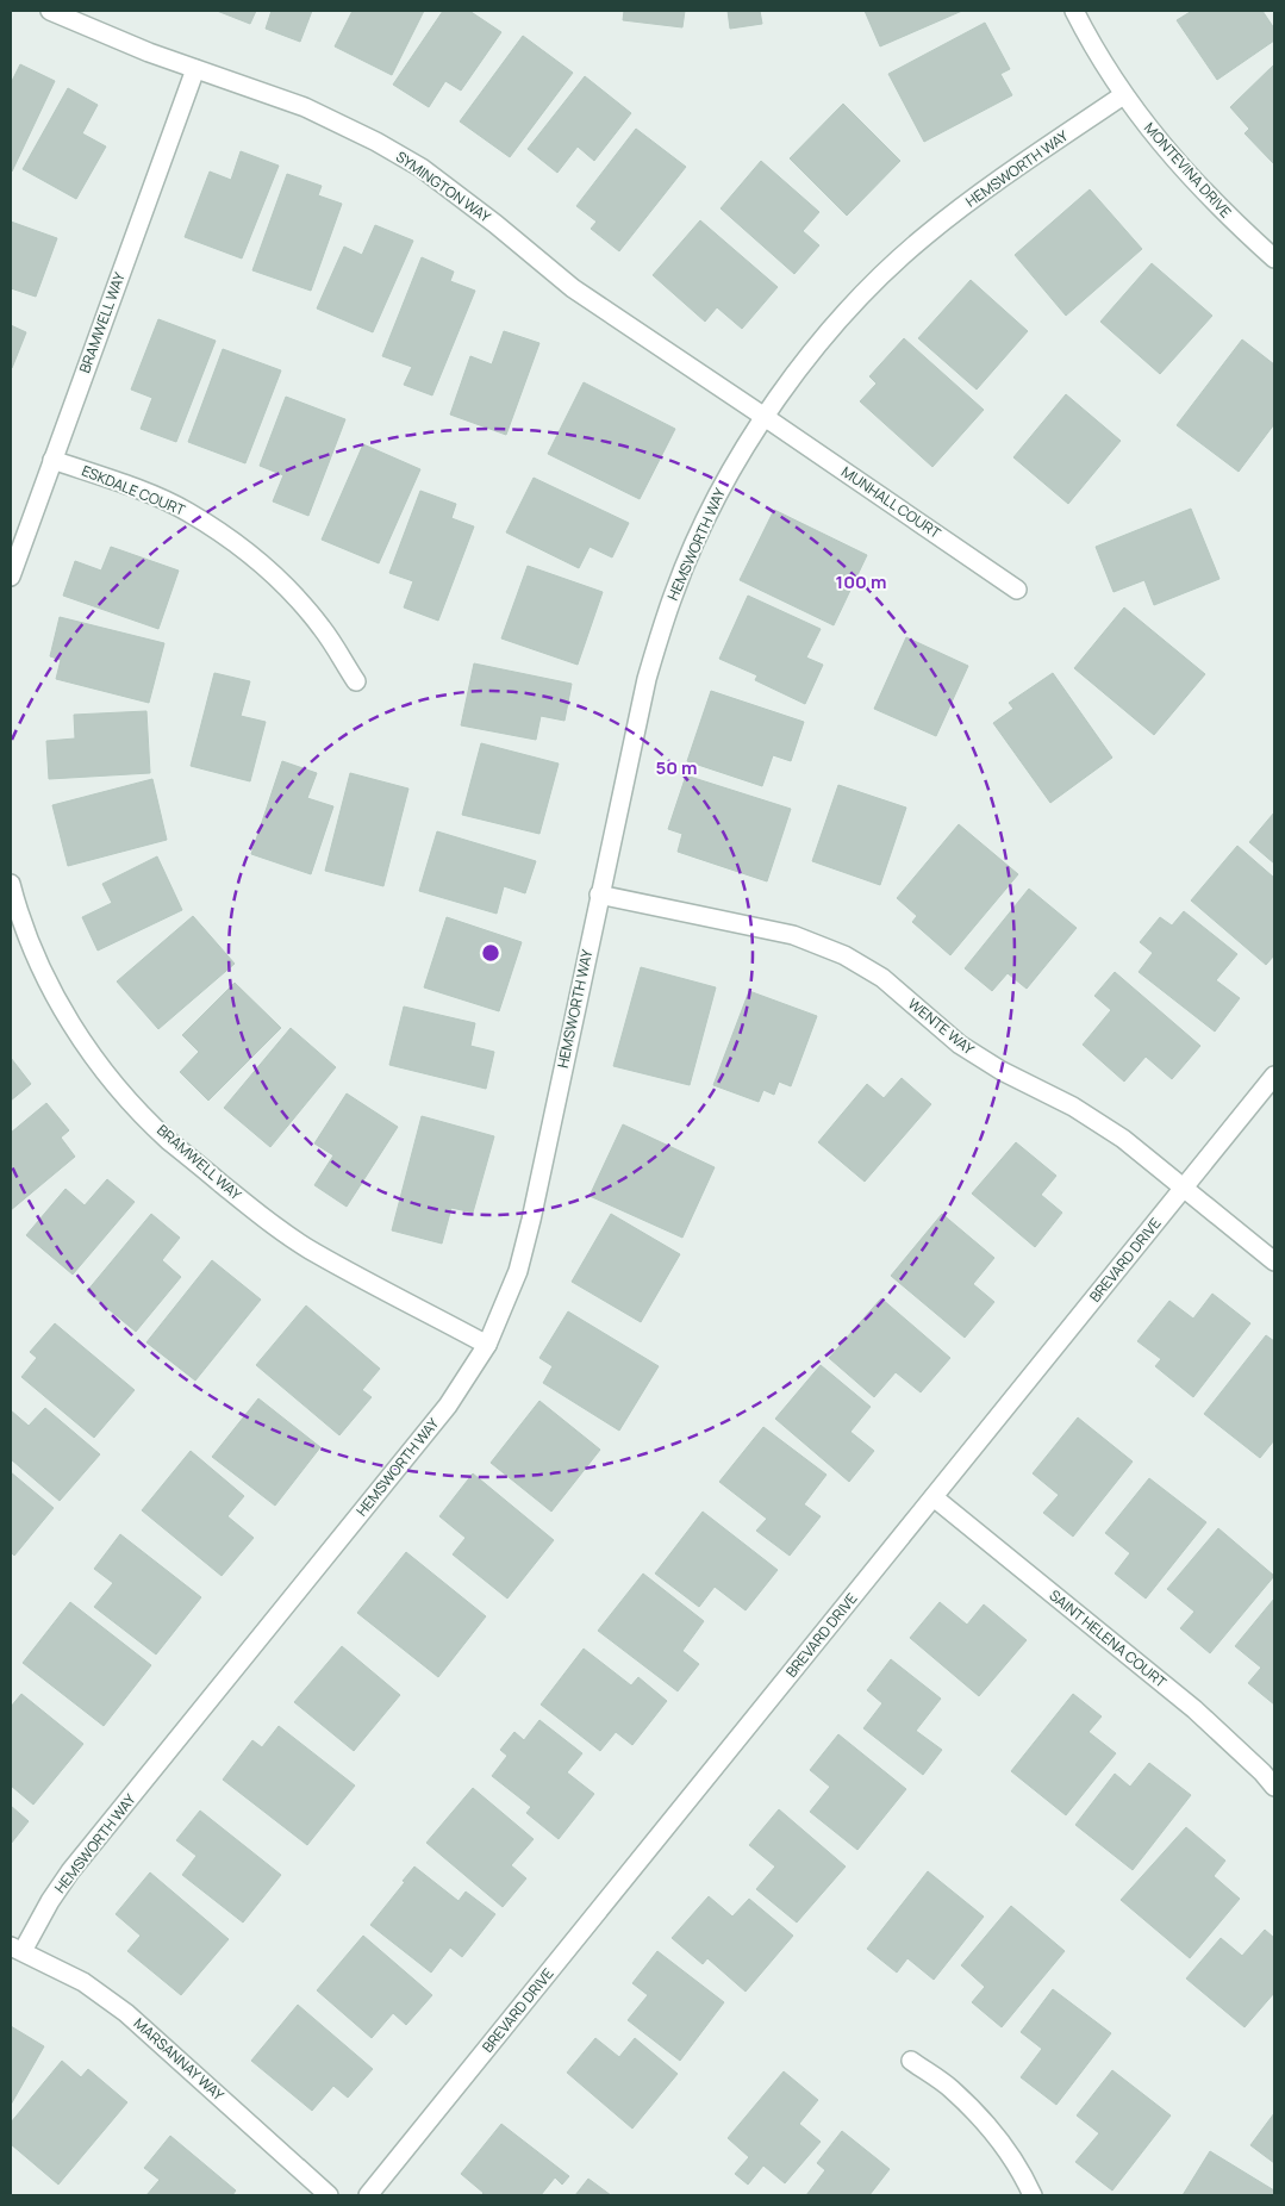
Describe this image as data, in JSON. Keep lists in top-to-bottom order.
{
  "streets": {
    "street": [
      "HEMSWORTH WAY",
      "MONTEVINA DRIVE",
      "SYMINGTON WAY",
      "BRAMWELL WAY",
      "ESKDALE COURT",
      "MUNHALL COURT",
      "WENTE WAY",
      "BREVARD DRIVE",
      "SAINT HELENA COURT",
      "MARSANNAY WAY"
    ]
  },
  "crossings": [
    ["HEMSWORTH WAY", "MONTEVINA DRIVE"],
    ["HEMSWORTH WAY", "SYMINGTON WAY"],
    ["HEMSWORTH WAY", "BRAMWELL WAY"],
    ["HEMSWORTH WAY", "MUNHALL COURT"],
    ["HEMSWORTH WAY", "WENTE WAY"],
    ["HEMSWORTH WAY", "MARSANNAY WAY"],
    ["SYMINGTON WAY", "BRAMWELL WAY"],
    ["SYMINGTON WAY", "MUNHALL COURT"],
    ["BRAMWELL WAY", "ESKDALE COURT"],
    ["WENTE WAY", "BREVARD DRIVE"],
    ["BREVARD DRIVE", "SAINT HELENA COURT"]
  ],
  "rings": ["100 m", "50 m"]
}
